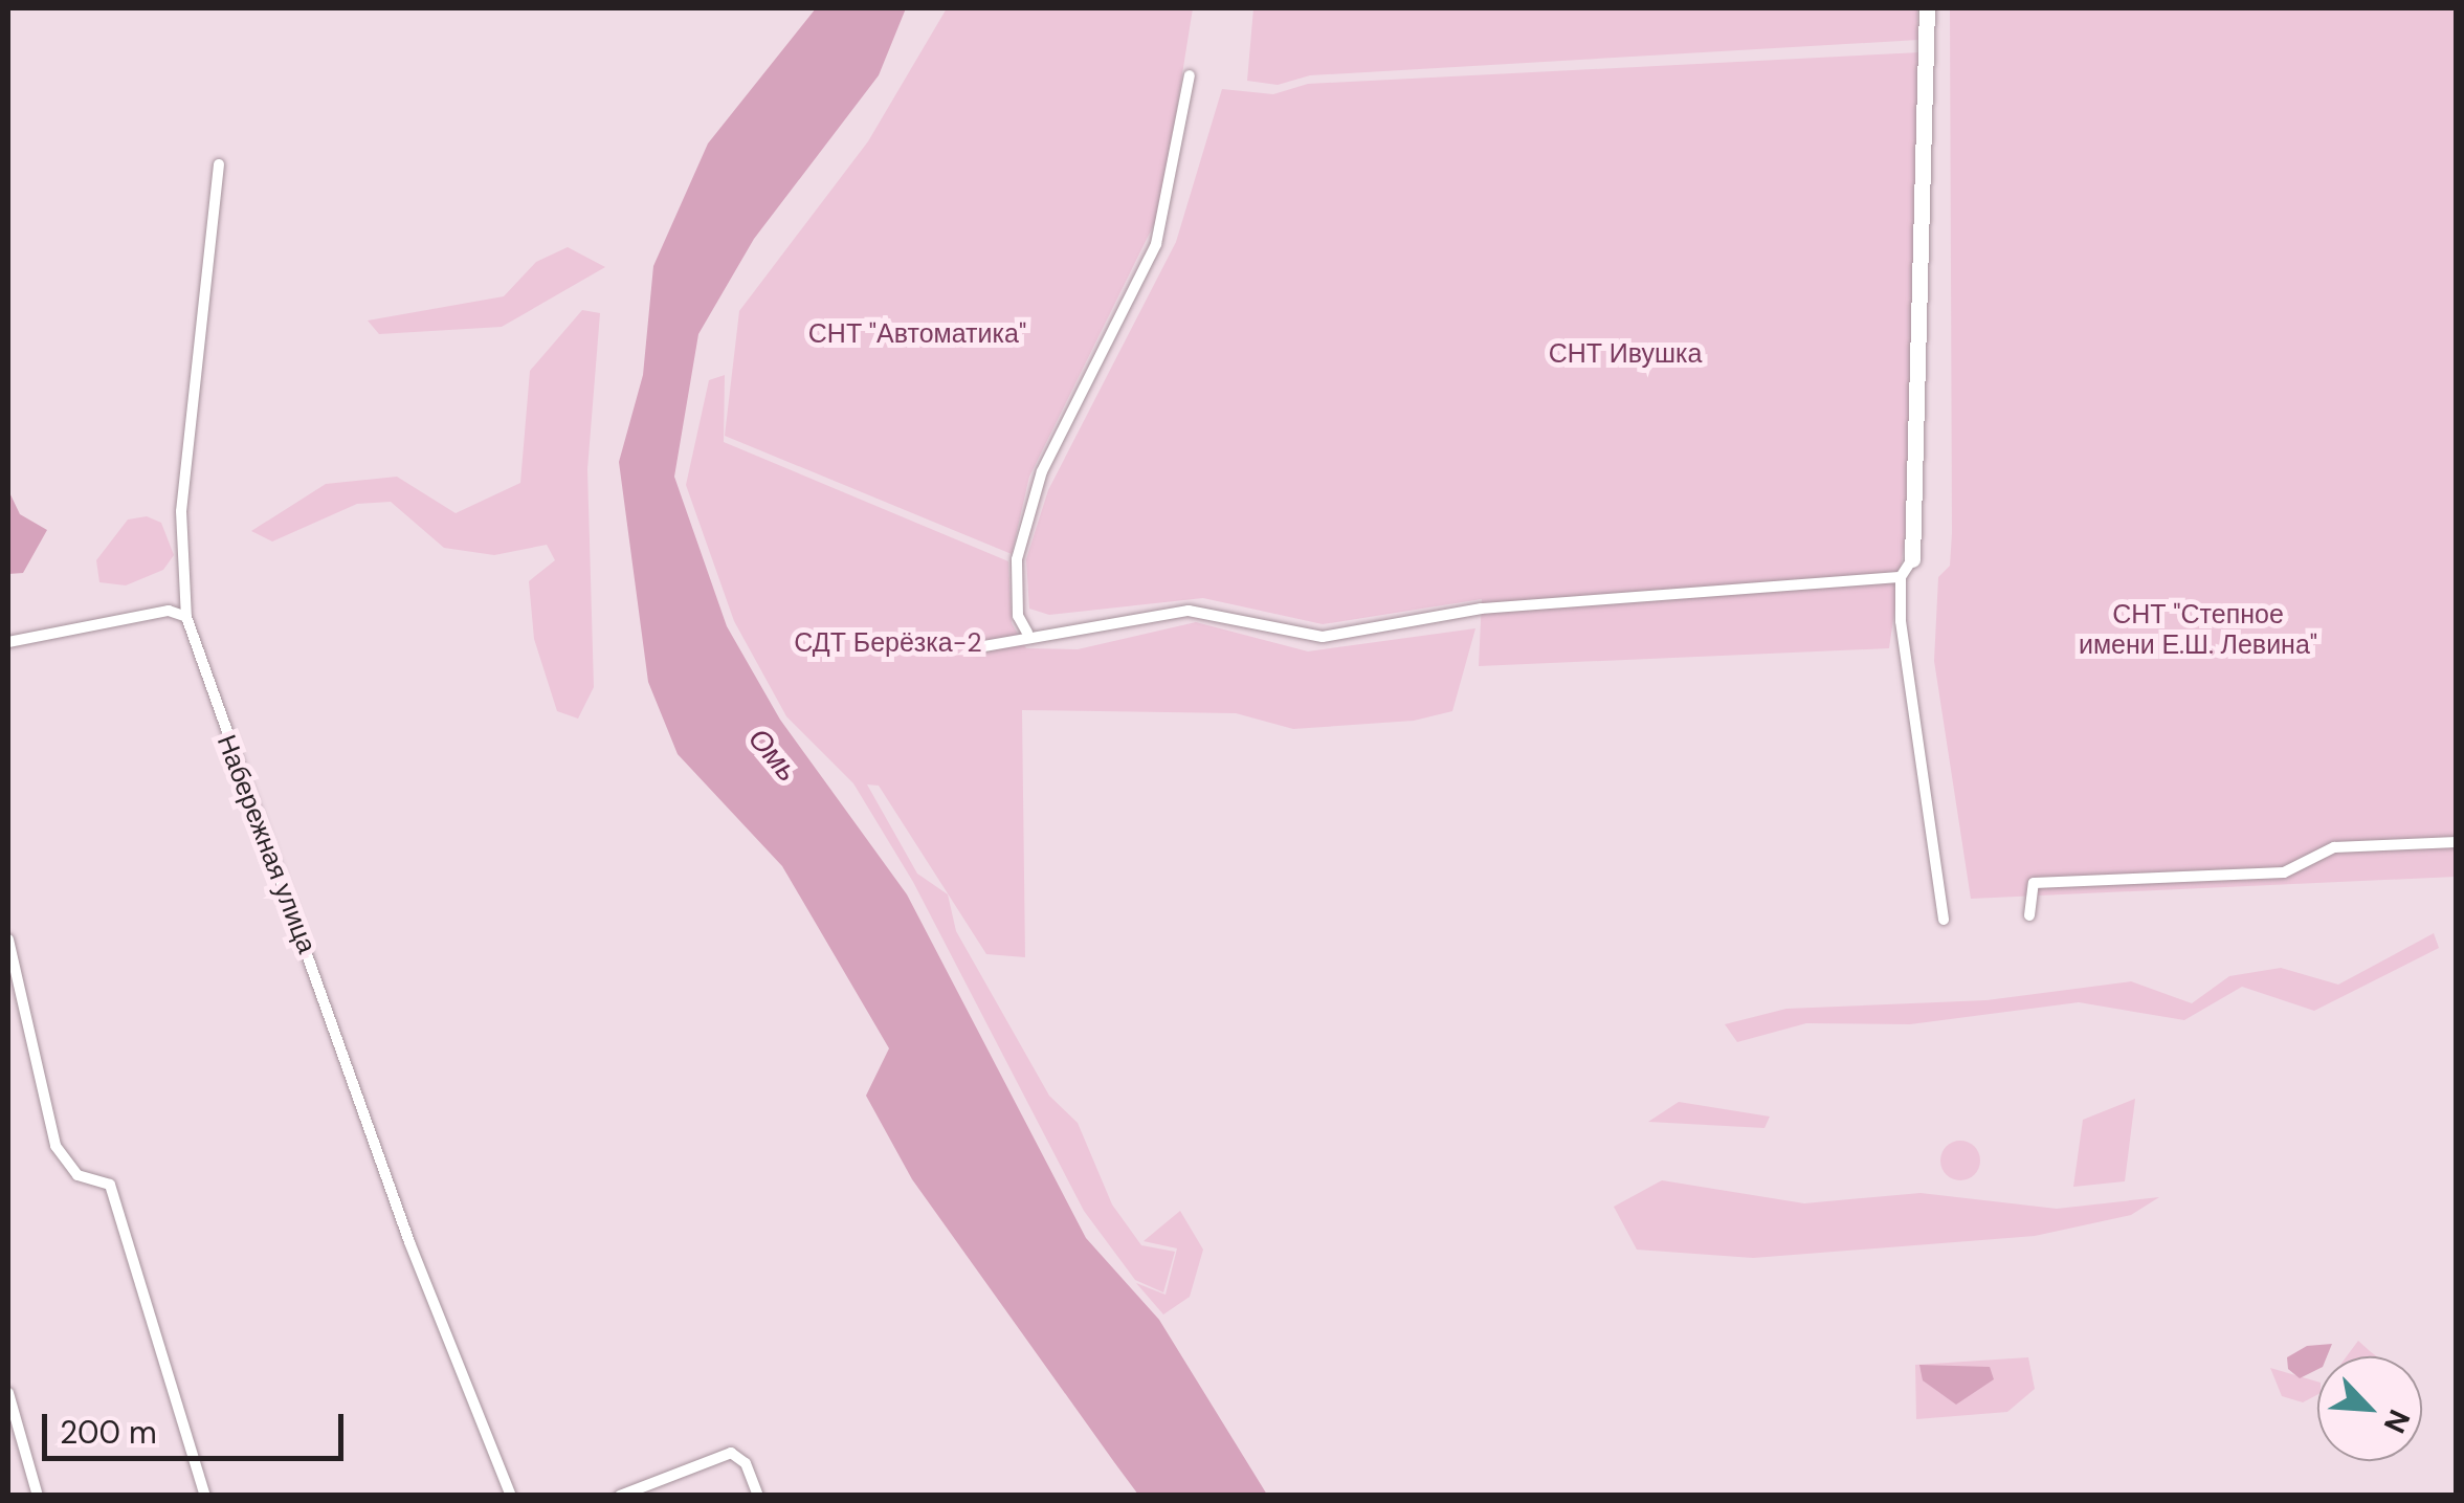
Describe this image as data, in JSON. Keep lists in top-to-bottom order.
{
  "streets": {
    "street": ["Набережная улица"]
  },
  "water": ["Омь"],
  "parks": [
    "СНТ \"Автоматика\"",
    "СНТ Ивушка",
    "СНТ \"Степное имени Е.Ш. Левина\"",
    "СДТ Берёзка-2"
  ],
  "scale_bar": "200 m",
  "north": "bottom right"
}
